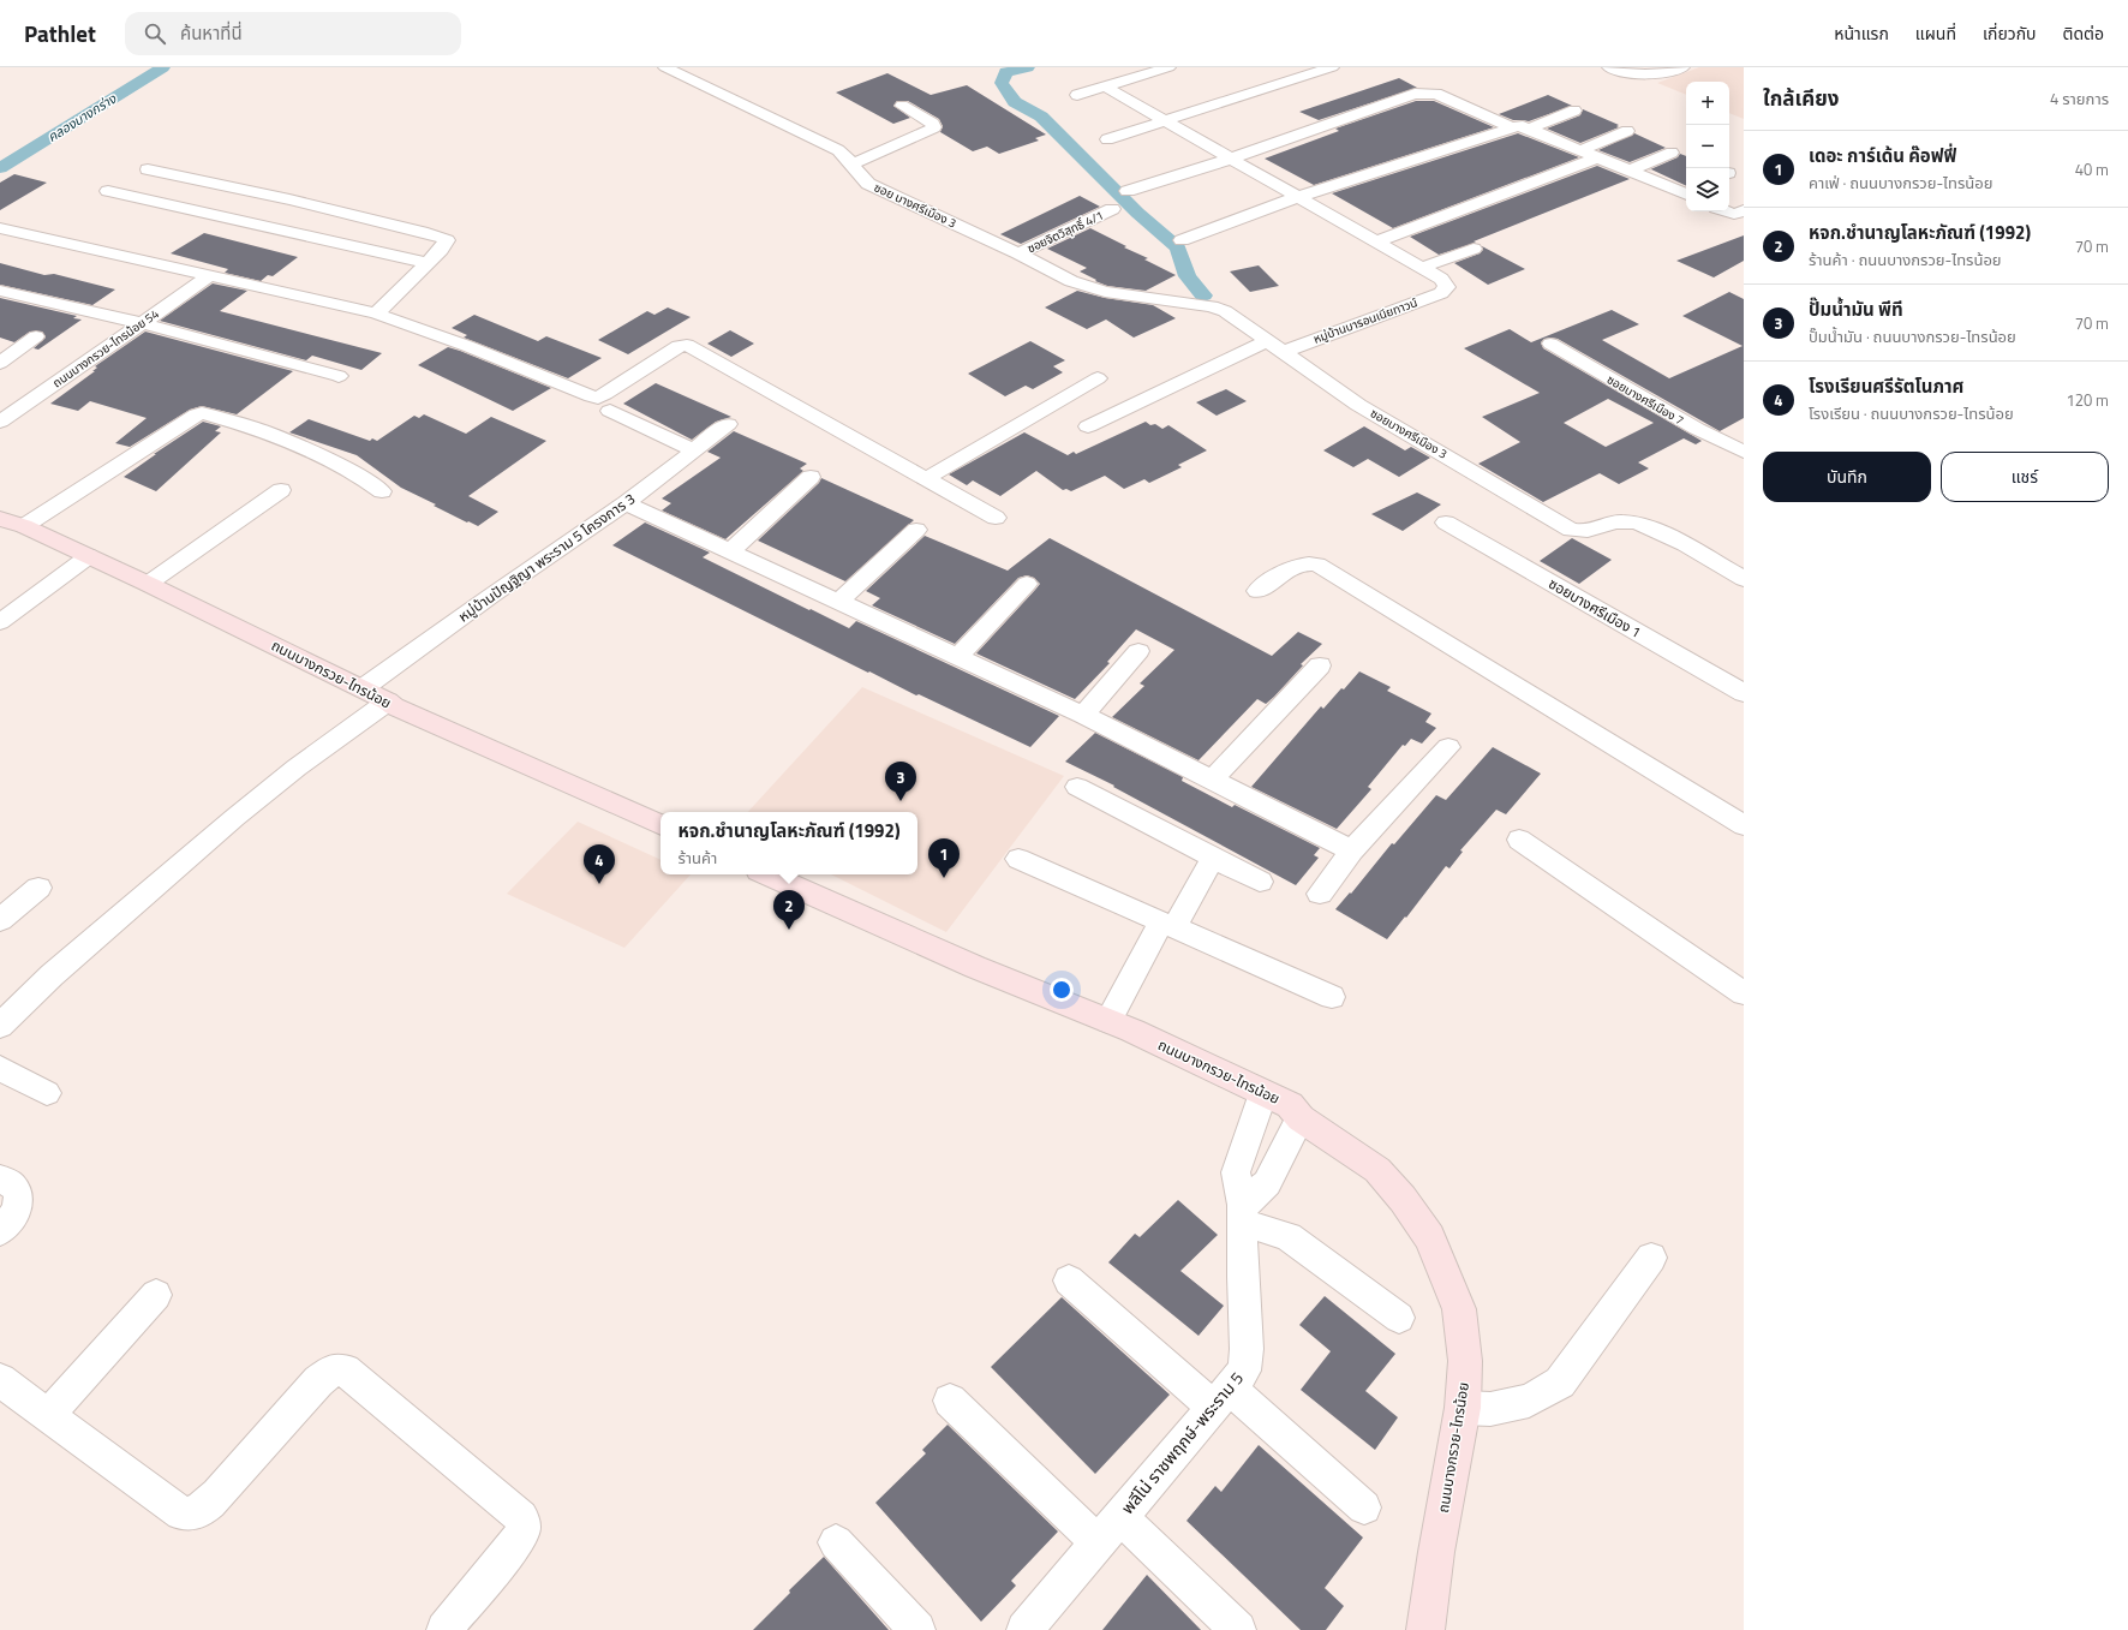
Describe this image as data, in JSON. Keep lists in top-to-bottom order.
{
  "streets": {
    "main road": ["ถนนบางกรวย-ไทรน้อย"],
    "street": [
      "ซอย บางศรีเมือง 3",
      "ซอยจิตวิสุทธิ์ 4/1",
      "หมู่บ้านบารอนเนียทาวน์",
      "ถนนบางกรวย-ไทรน้อย 54",
      "ซอยบางศรีเมือง 7",
      "ซอยบางศรีเมือง 3",
      "หมู่บ้านปัญฐิญา พระราม 5 โครงการ 3",
      "ซอยบางศรีเมือง 1",
      "พลีโน่ ราชพฤกษ์-พระราม 5"
    ]
  },
  "crossings": [
    ["ซอย บางศรีเมือง 3", "ซอยจิตวิสุทธิ์ 4/1"],
    ["ซอย บางศรีเมือง 3", "ซอยบางศรีเมือง 3"],
    ["หมู่บ้านบารอนเนียทาวน์", "ซอยบางศรีเมือง 3"],
    ["หมู่บ้านปัญฐิญา พระราม 5 โครงการ 3", "ถนนบางกรวย-ไทรน้อย"],
    ["ถนนบางกรวย-ไทรน้อย", "พลีโน่ ราชพฤกษ์-พระราม 5"]
  ],
  "water": ["คลองบางกร่าง"],
  "page": {
    "header": "Pathlet",
    "search": "ค้นหาที่นี่",
    "nav": [
      "หน้าแรก",
      "แผนที่",
      "เกี่ยวกับ",
      "ติดต่อ"
    ],
    "heading": ["ใกล้เคียง", "4 รายการ"],
    "map_buttons": ["+", "−"],
    "list": [
      {
        "mark": "1",
        "name": "เดอะ การ์เด้น ค๊อฟฟี่",
        "note": "คาเฟ่ · ถนนบางกรวย-ไทรน้อย",
        "value": "40 m"
      },
      {
        "mark": "2",
        "name": "หจก.ชำนาญโลหะภัณฑ์ (1992)",
        "note": "ร้านค้า · ถนนบางกรวย-ไทรน้อย",
        "value": "70 m"
      },
      {
        "mark": "3",
        "name": "ปั๊มน้ำมัน พีที",
        "note": "ปั๊มน้ำมัน · ถนนบางกรวย-ไทรน้อย",
        "value": "70 m"
      },
      {
        "mark": "4",
        "name": "โรงเรียนศรีรัตโนภาศ",
        "note": "โรงเรียน · ถนนบางกรวย-ไทรน้อย",
        "value": "120 m"
      }
    ],
    "buttons": ["บันทึก", "แชร์"],
    "pins": [
      "3",
      "1",
      "4",
      "2"
    ],
    "popup": ["หจก.ชำนาญโลหะภัณฑ์ (1992)", "ร้านค้า"]
  }
}
